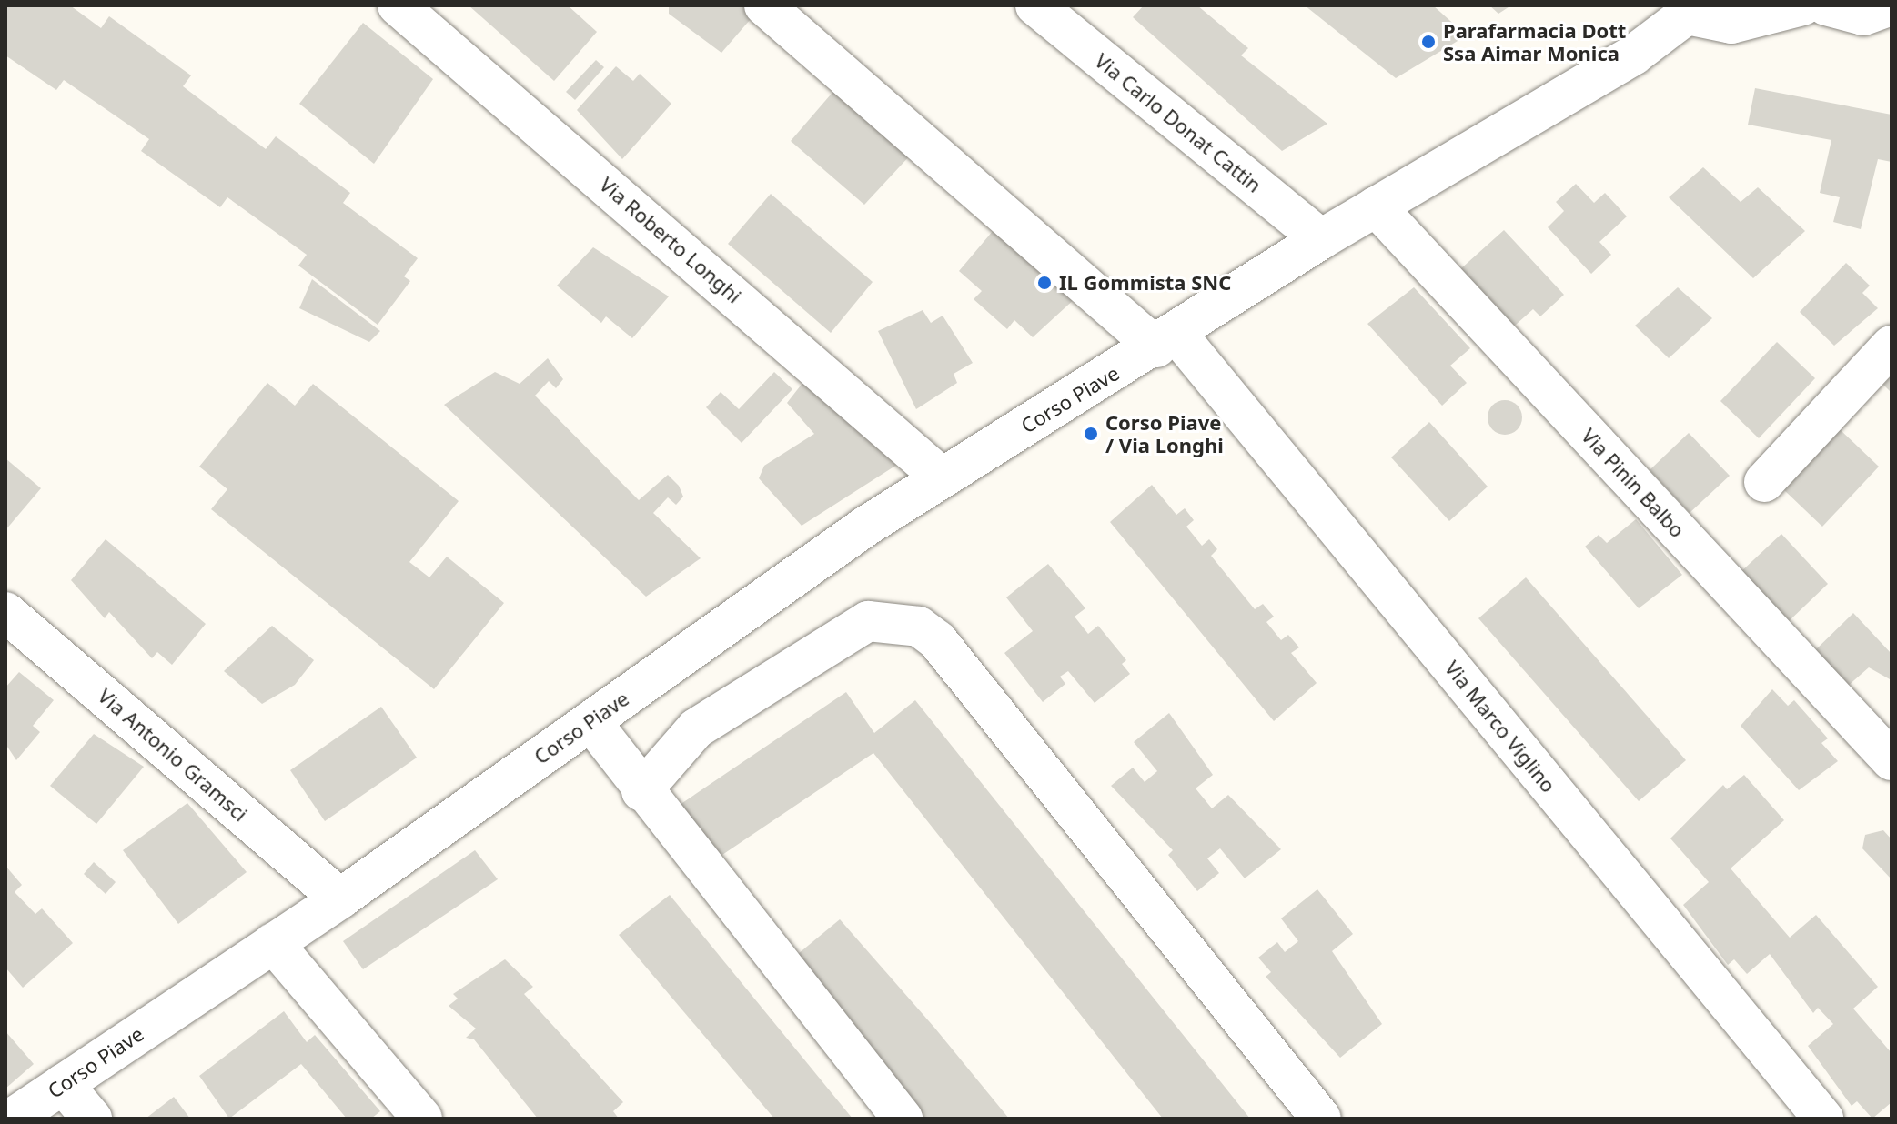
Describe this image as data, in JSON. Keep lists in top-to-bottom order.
{
  "streets": {
    "street": [
      "Via Carlo Donat Cattin",
      "Via Roberto Longhi",
      "Corso Piave",
      "Via Pinin Balbo",
      "Via Marco Viglino",
      "Via Antonio Gramsci"
    ]
  },
  "crossings": [
    ["Via Carlo Donat Cattin", "Corso Piave"],
    ["Via Roberto Longhi", "Corso Piave"],
    ["Corso Piave", "Via Pinin Balbo"],
    ["Corso Piave", "Via Marco Viglino"],
    ["Corso Piave", "Via Antonio Gramsci"]
  ],
  "places": ["Parafarmacia Dott Ssa Aimar Monica", "IL Gommista SNC", "Corso Piave / Via Longhi"]
}
